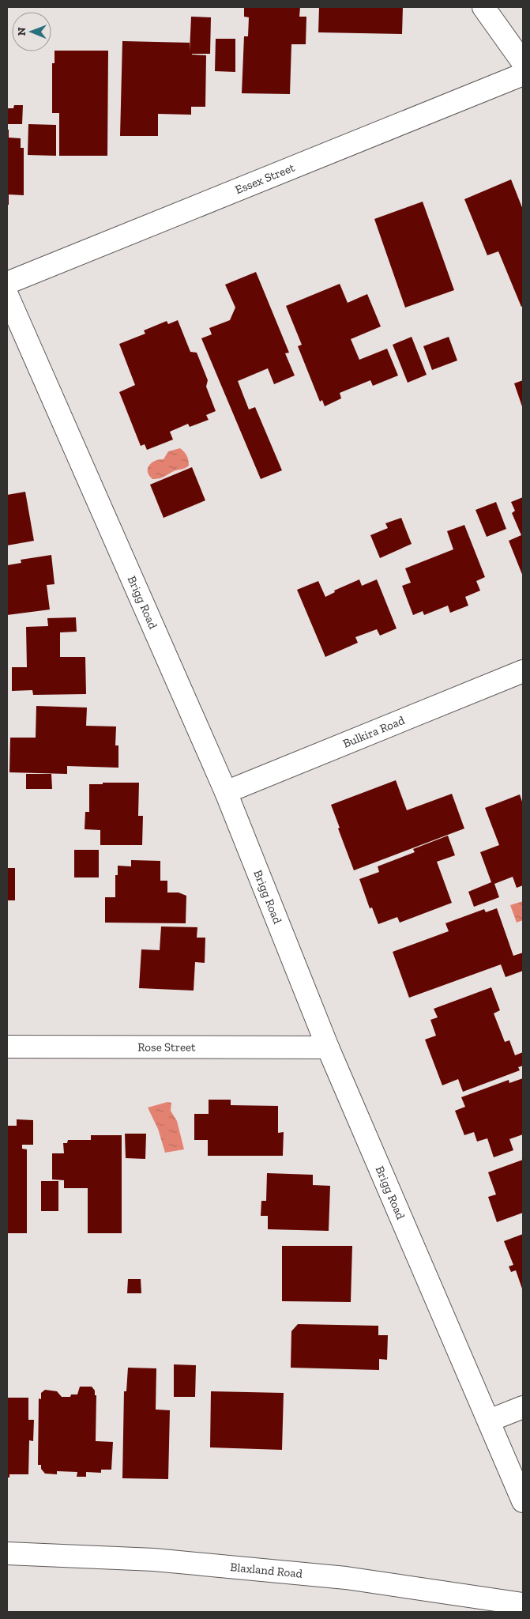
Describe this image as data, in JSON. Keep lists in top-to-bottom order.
{
  "streets": {
    "street": [
      "Essex Street",
      "Brigg Road",
      "Bulkira Road",
      "Rose Street",
      "Blaxland Road"
    ]
  },
  "crossings": [
    ["Brigg Road", "Bulkira Road"],
    ["Brigg Road", "Rose Street"]
  ],
  "north": "left"
}
